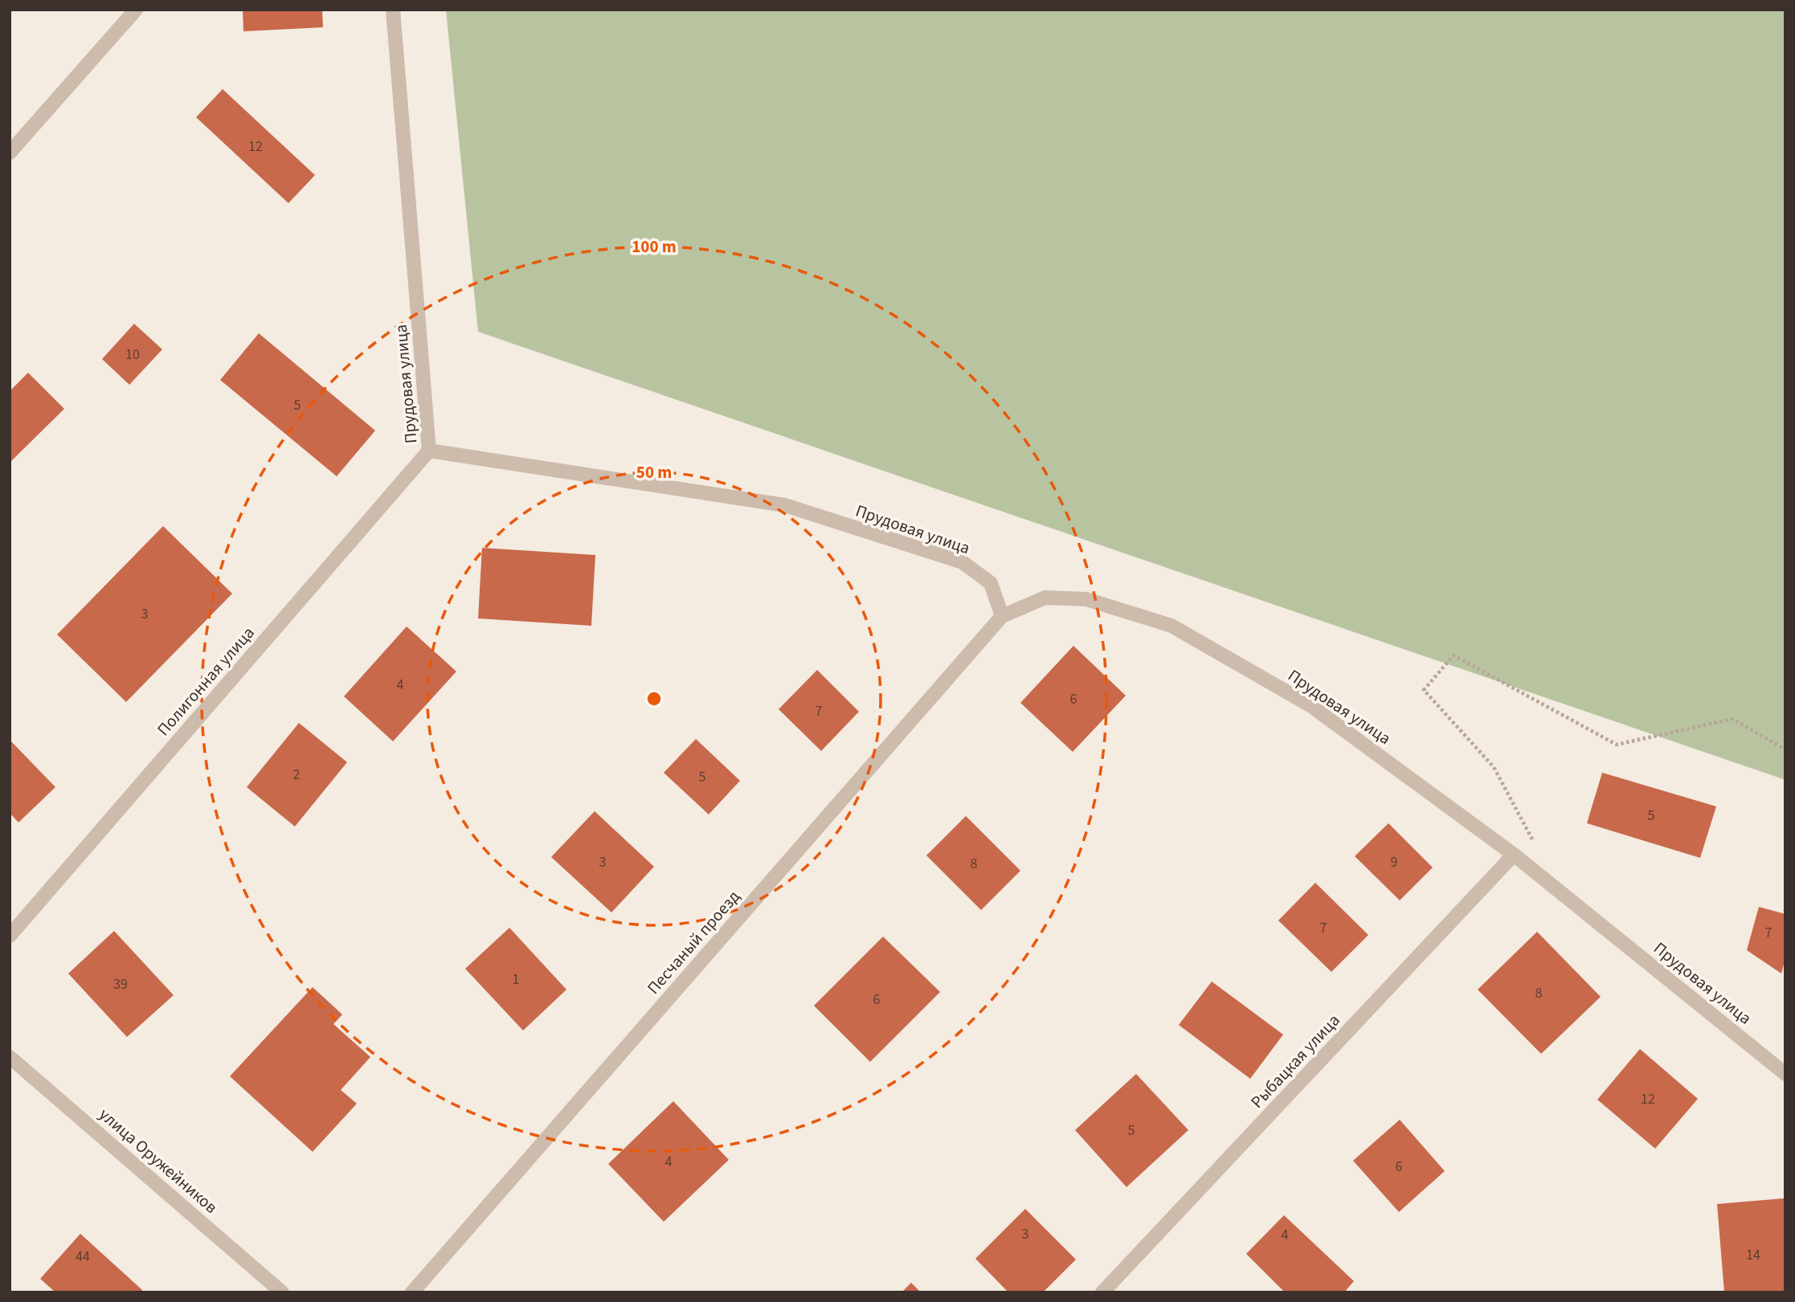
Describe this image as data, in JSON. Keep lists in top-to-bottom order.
{
  "streets": {
    "street": [
      "Прудовая улица",
      "Полигонная улица",
      "Песчаный проезд",
      "Рыбацкая улица",
      "улица Оружейников"
    ]
  },
  "crossings": [
    ["Прудовая улица", "Полигонная улица"],
    ["Прудовая улица", "Песчаный проезд"],
    ["Прудовая улица", "Рыбацкая улица"]
  ],
  "house_numbers": [
    "12",
    "10",
    "5",
    "3",
    "4",
    "6",
    "7",
    "2",
    "5",
    "5",
    "3",
    "9",
    "8",
    "7",
    "7",
    "1",
    "39",
    "8",
    "6",
    "12",
    "5",
    "4",
    "6",
    "3",
    "4",
    "14",
    "44"
  ],
  "rings": ["100 m", "50 m"]
}
